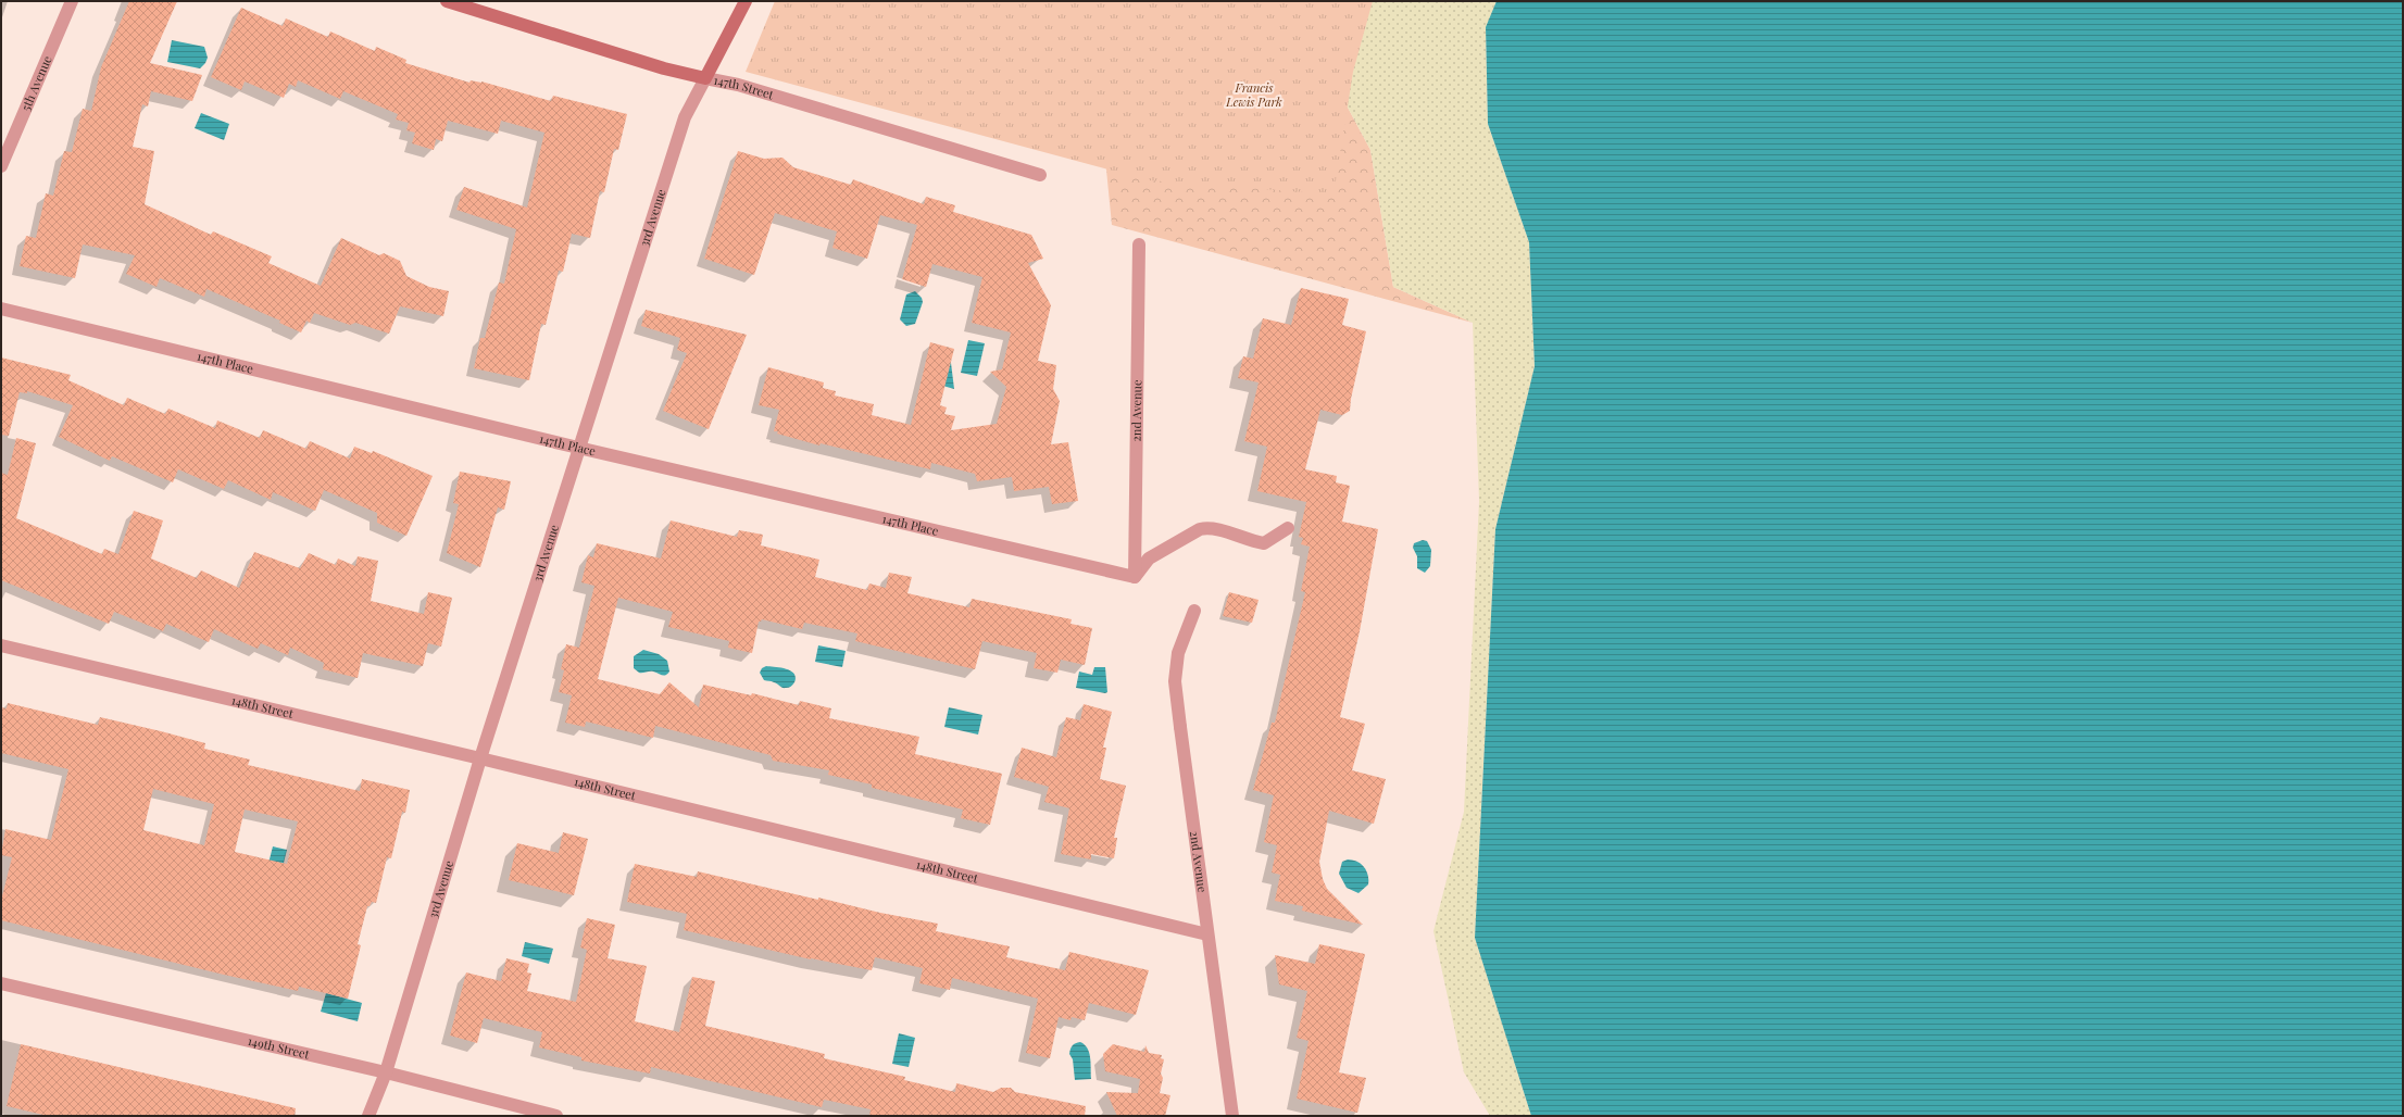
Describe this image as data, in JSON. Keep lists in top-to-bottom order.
{
  "streets": {
    "street": [
      "5th Avenue",
      "147th Street",
      "3rd Avenue",
      "147th Place",
      "2nd Avenue",
      "148th Street",
      "149th Street"
    ]
  },
  "crossings": [
    ["147th Street", "3rd Avenue"],
    ["3rd Avenue", "147th Place"],
    ["3rd Avenue", "148th Street"],
    ["3rd Avenue", "149th Street"],
    ["147th Place", "2nd Avenue"],
    ["2nd Avenue", "148th Street"]
  ],
  "parks": ["Francis Lewis Park"]
}
